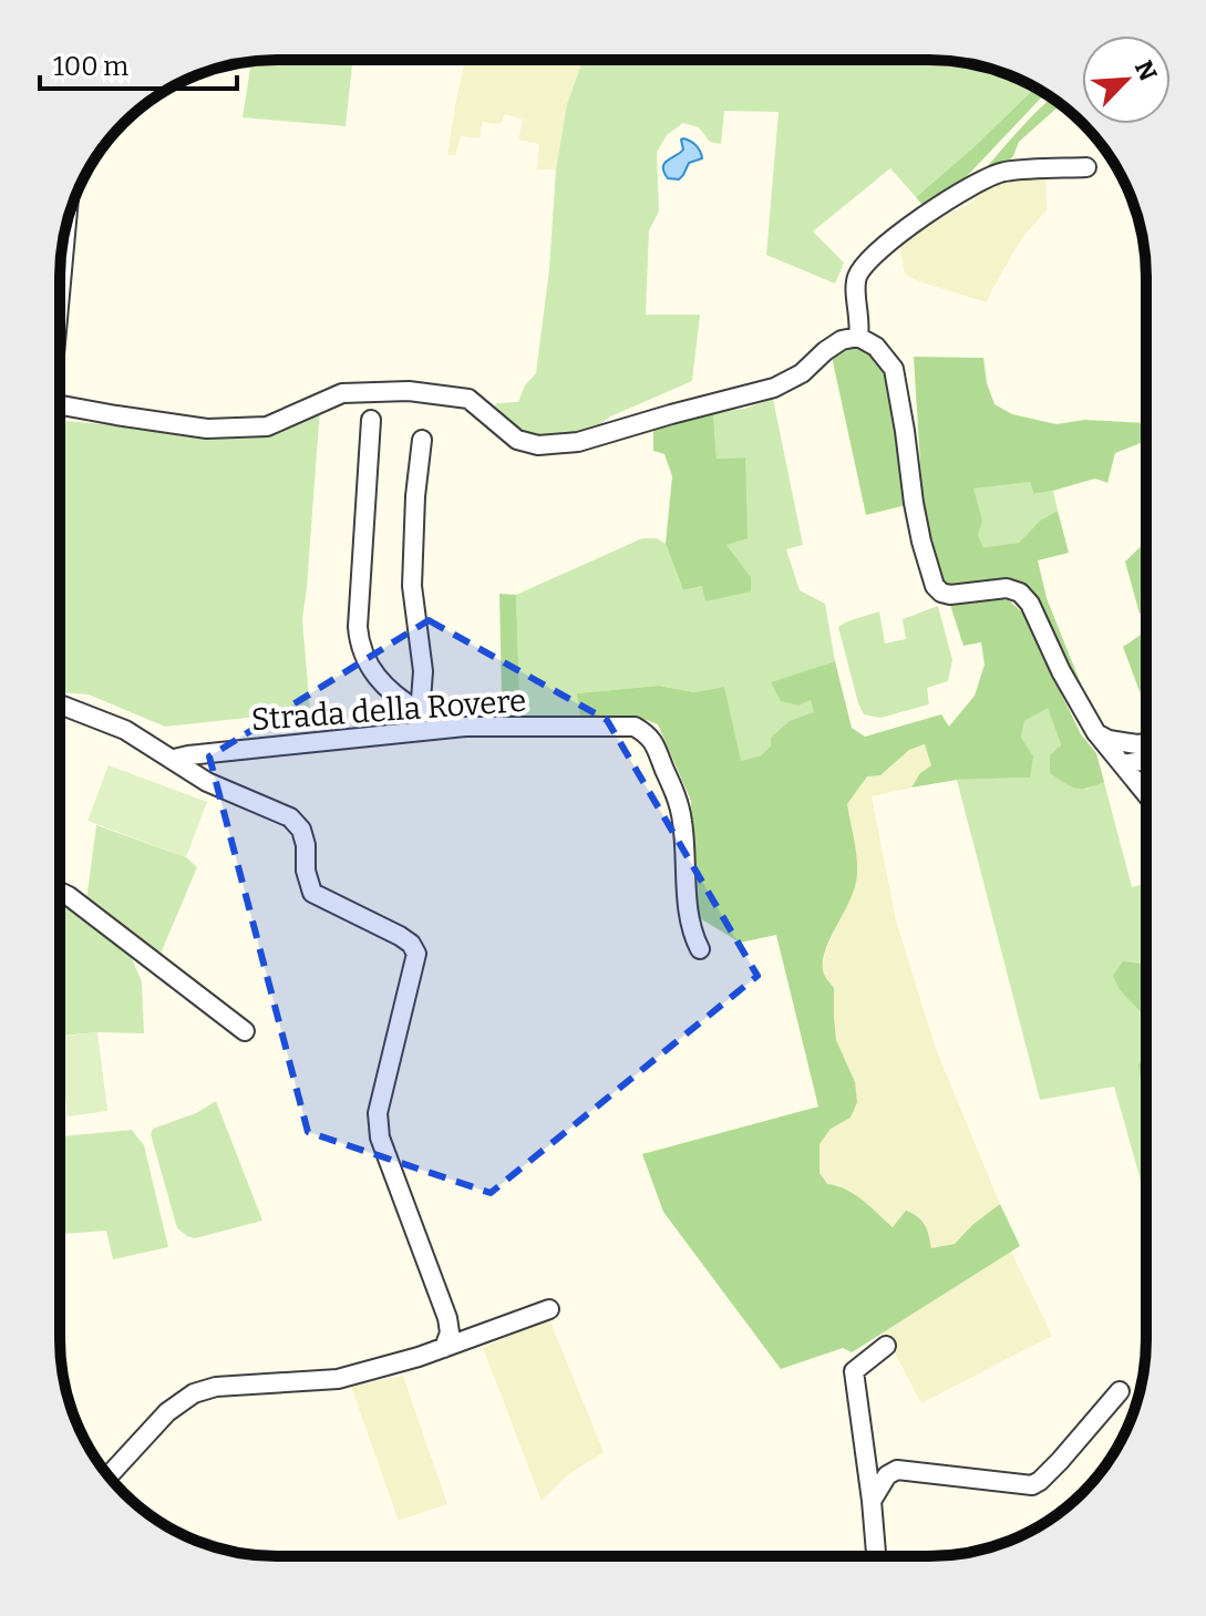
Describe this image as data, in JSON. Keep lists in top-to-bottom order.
{
  "streets": {
    "street": ["Strada della Rovere"]
  },
  "scale_bar": "100 m",
  "north": "top right"
}
